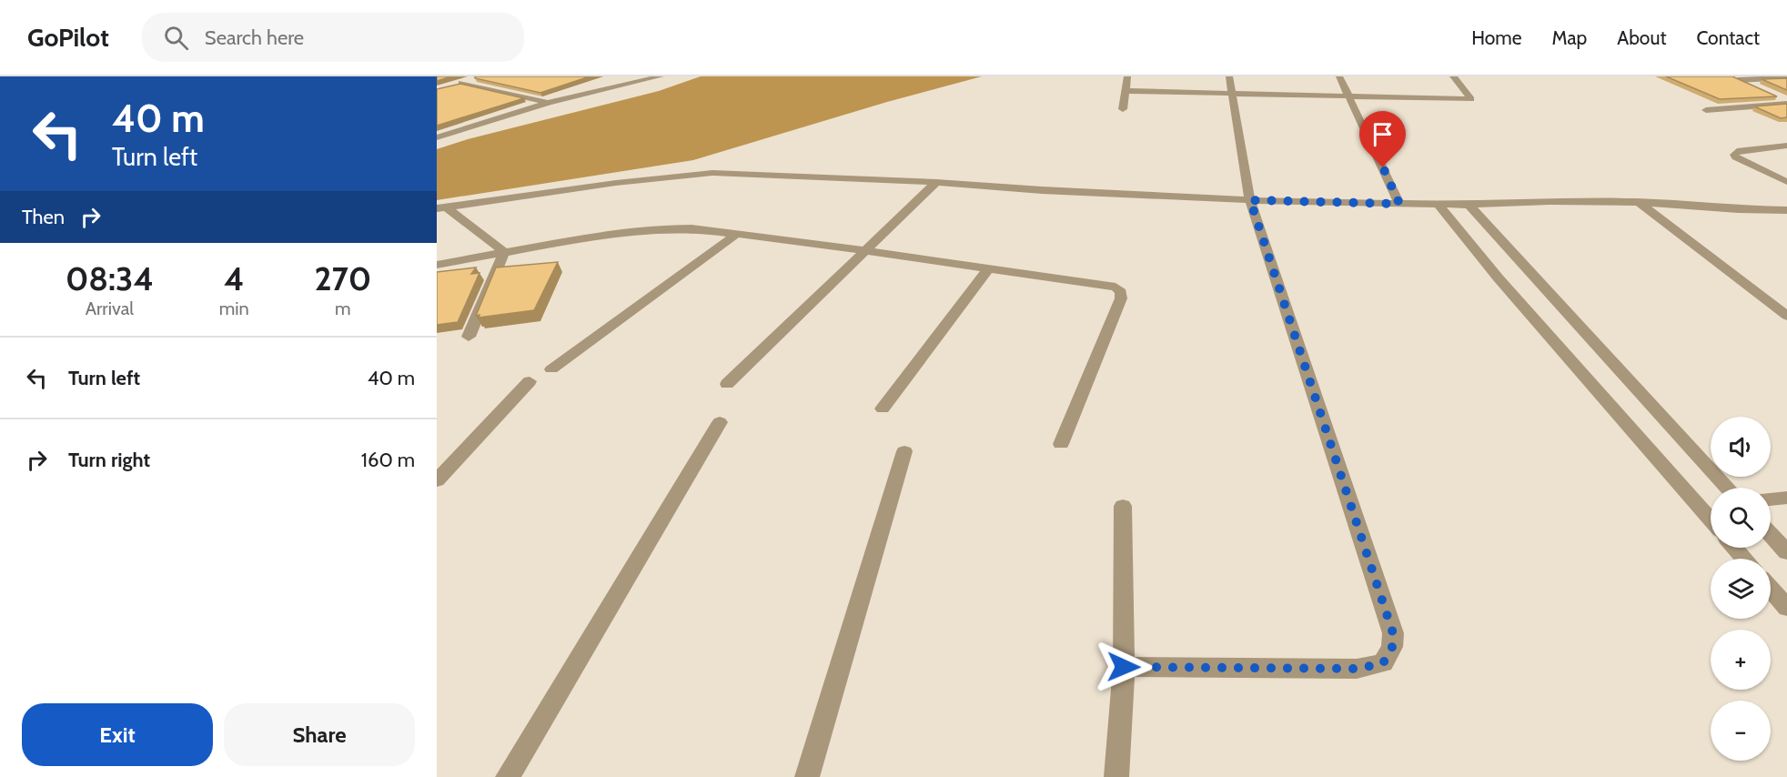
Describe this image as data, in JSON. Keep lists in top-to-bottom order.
{
  "page": {
    "header": "GoPilot",
    "search": "Search here",
    "nav": [
      "Home",
      "Map",
      "About",
      "Contact"
    ],
    "turn": ["40 m", "Turn left"],
    "then": "Then",
    "eta": [
      "08:34",
      "Arrival",
      "4",
      "min",
      "270",
      "m"
    ],
    "list": [
      {
        "name": "Turn left",
        "value": "40 m"
      },
      {
        "name": "Turn right",
        "value": "160 m"
      }
    ],
    "map_buttons": ["+", "−"],
    "buttons": ["Exit", "Share"]
  }
}
